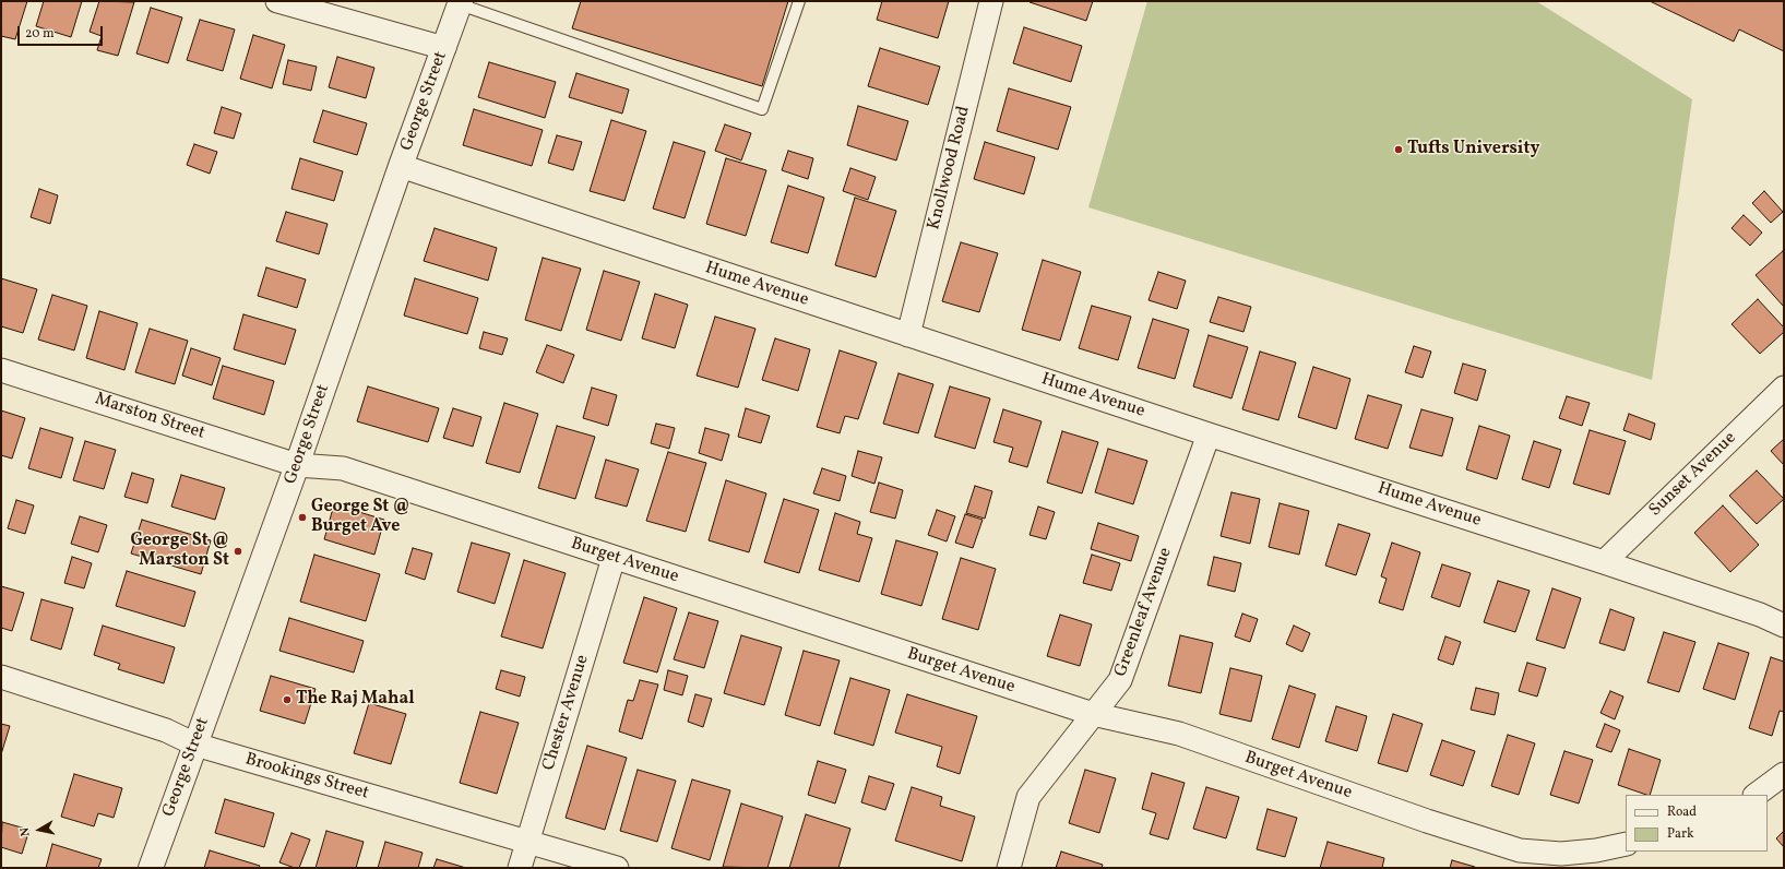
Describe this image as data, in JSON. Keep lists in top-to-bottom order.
{
  "streets": {
    "street": [
      "George Street",
      "Knollwood Road",
      "Hume Avenue",
      "Marston Street",
      "Sunset Avenue",
      "Burget Avenue",
      "Greenleaf Avenue",
      "Chester Avenue",
      "Brookings Street"
    ]
  },
  "crossings": [
    ["George Street", "Hume Avenue"],
    ["George Street", "Marston Street"],
    ["George Street", "Burget Avenue"],
    ["George Street", "Brookings Street"],
    ["Knollwood Road", "Hume Avenue"],
    ["Hume Avenue", "Sunset Avenue"],
    ["Hume Avenue", "Greenleaf Avenue"],
    ["Marston Street", "Burget Avenue"],
    ["Burget Avenue", "Greenleaf Avenue"],
    ["Burget Avenue", "Chester Avenue"],
    ["Chester Avenue", "Brookings Street"]
  ],
  "places": [
    "Tufts University",
    "George St @ Burget Ave",
    "George St @ Marston St",
    "The Raj Mahal"
  ],
  "legend": ["Road", "Park"],
  "scale_bar": "20 m",
  "north": "left"
}
